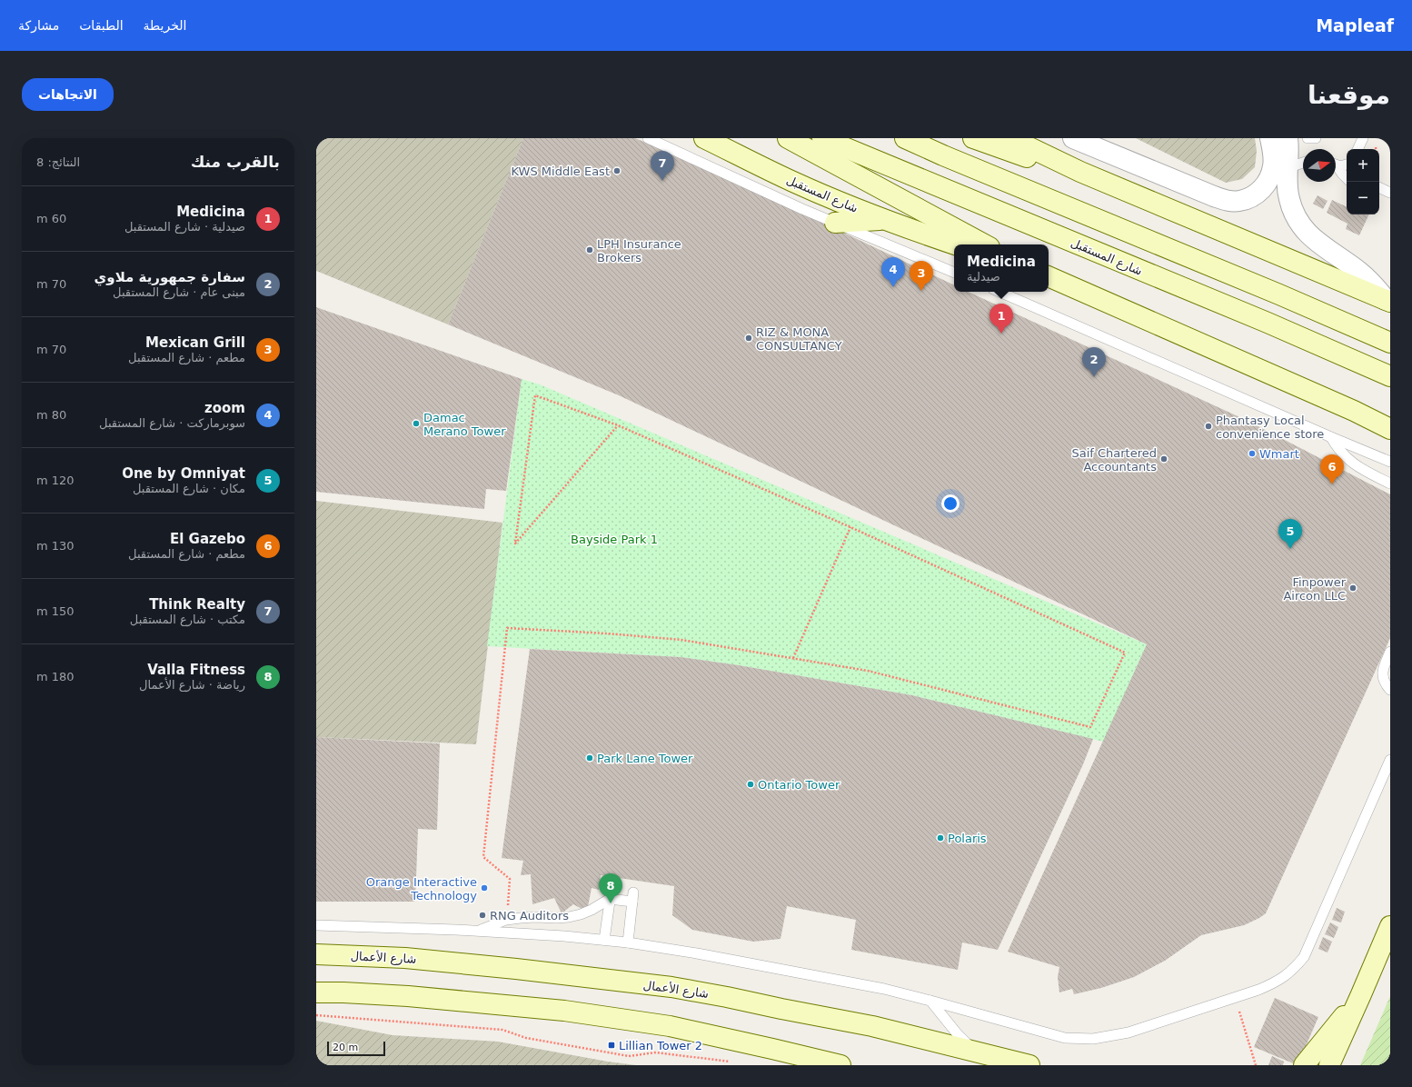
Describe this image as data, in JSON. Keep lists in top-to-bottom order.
{
  "streets": {
    "street": ["شارع المستقبل", "شارع الأعمال"]
  },
  "parks": ["Bayside Park 1"],
  "places": {
    "other": [
      "KWS Middle East",
      "LPH Insurance Brokers",
      "RIZ & MONA CONSULTANCY",
      "Damac Merano Tower",
      "Phantasy Local convenience store",
      "Wmart",
      "Saif Chartered Accountants",
      "Finpower Aircon LLC",
      "Park Lane Tower",
      "Ontario Tower",
      "Polaris",
      "Orange Interactive Technology",
      "RNG Auditors"
    ],
    "transit": ["Lillian Tower 2"]
  },
  "scale_bar": "20 m",
  "north": "right",
  "page": {
    "header": "Mapleaf",
    "nav": ["الخريطة", "الطبقات", "مشاركة"],
    "buttons": "الاتجاهات",
    "title": "موقعنا",
    "heading": ["بالقرب منك", "النتائج: 8"],
    "map_buttons": ["+", "−"],
    "pins": [
      "7",
      "4",
      "3",
      "1",
      "2",
      "6",
      "5",
      "8"
    ],
    "list": [
      {
        "mark": "1",
        "name": "Medicina",
        "note": "صيدلية · شارع المستقبل",
        "value": "60 m"
      },
      {
        "mark": "2",
        "name": "سفارة جمهورية ملاوي",
        "note": "مبنى عام · شارع المستقبل",
        "value": "70 m"
      },
      {
        "mark": "3",
        "name": "Mexican Grill",
        "note": "مطعم · شارع المستقبل",
        "value": "70 m"
      },
      {
        "mark": "4",
        "name": "zoom",
        "note": "سوبرماركت · شارع المستقبل",
        "value": "80 m"
      },
      {
        "mark": "5",
        "name": "One by Omniyat",
        "note": "مكان · شارع المستقبل",
        "value": "120 m"
      },
      {
        "mark": "6",
        "name": "El Gazebo",
        "note": "مطعم · شارع المستقبل",
        "value": "130 m"
      },
      {
        "mark": "7",
        "name": "Think Realty",
        "note": "مكتب · شارع المستقبل",
        "value": "150 m"
      },
      {
        "mark": "8",
        "name": "Valla Fitness",
        "note": "رياضة · شارع الأعمال",
        "value": "180 m"
      }
    ],
    "popup": ["Medicina", "صيدلية"],
    "scale": "20 m"
  }
}
